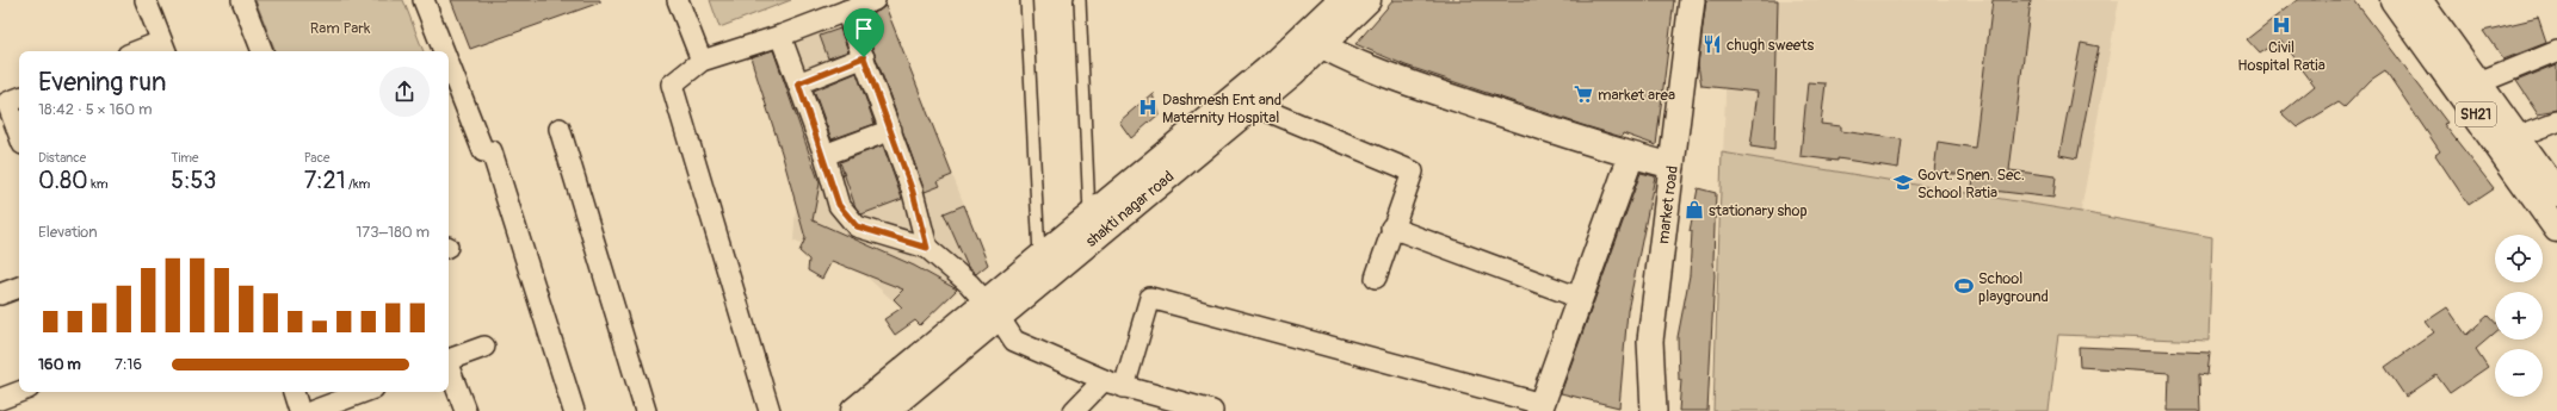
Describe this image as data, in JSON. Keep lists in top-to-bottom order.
{
  "streets": {
    "main road": ["SH21", "shakti nagar road"],
    "street": ["market road"]
  },
  "parks": ["Ram Park"],
  "places": {
    "hospital": ["Civil Hospital Ratia", "Dashmesh Ent and Maternity Hospital"],
    "restaurant": ["chugh sweets"],
    "supermarket": ["market area"],
    "school or university": ["Govt. Snen. Sec. School Ratia"],
    "shop": ["stationary shop"],
    "sports": ["School playground"]
  },
  "page": {
    "heading": ["Evening run", "18:42 · 5 × 160 m"],
    "stats": [
      ["Distance", "0.80 km"],
      ["Time", "5:53"],
      ["Pace", "7:21 /km"]
    ],
    "chart": ["Elevation", "173–180 m"],
    "map_buttons": ["+", "−"],
    "list": [
      {
        "name": "160 m",
        "note": "7:16"
      }
    ]
  }
}
